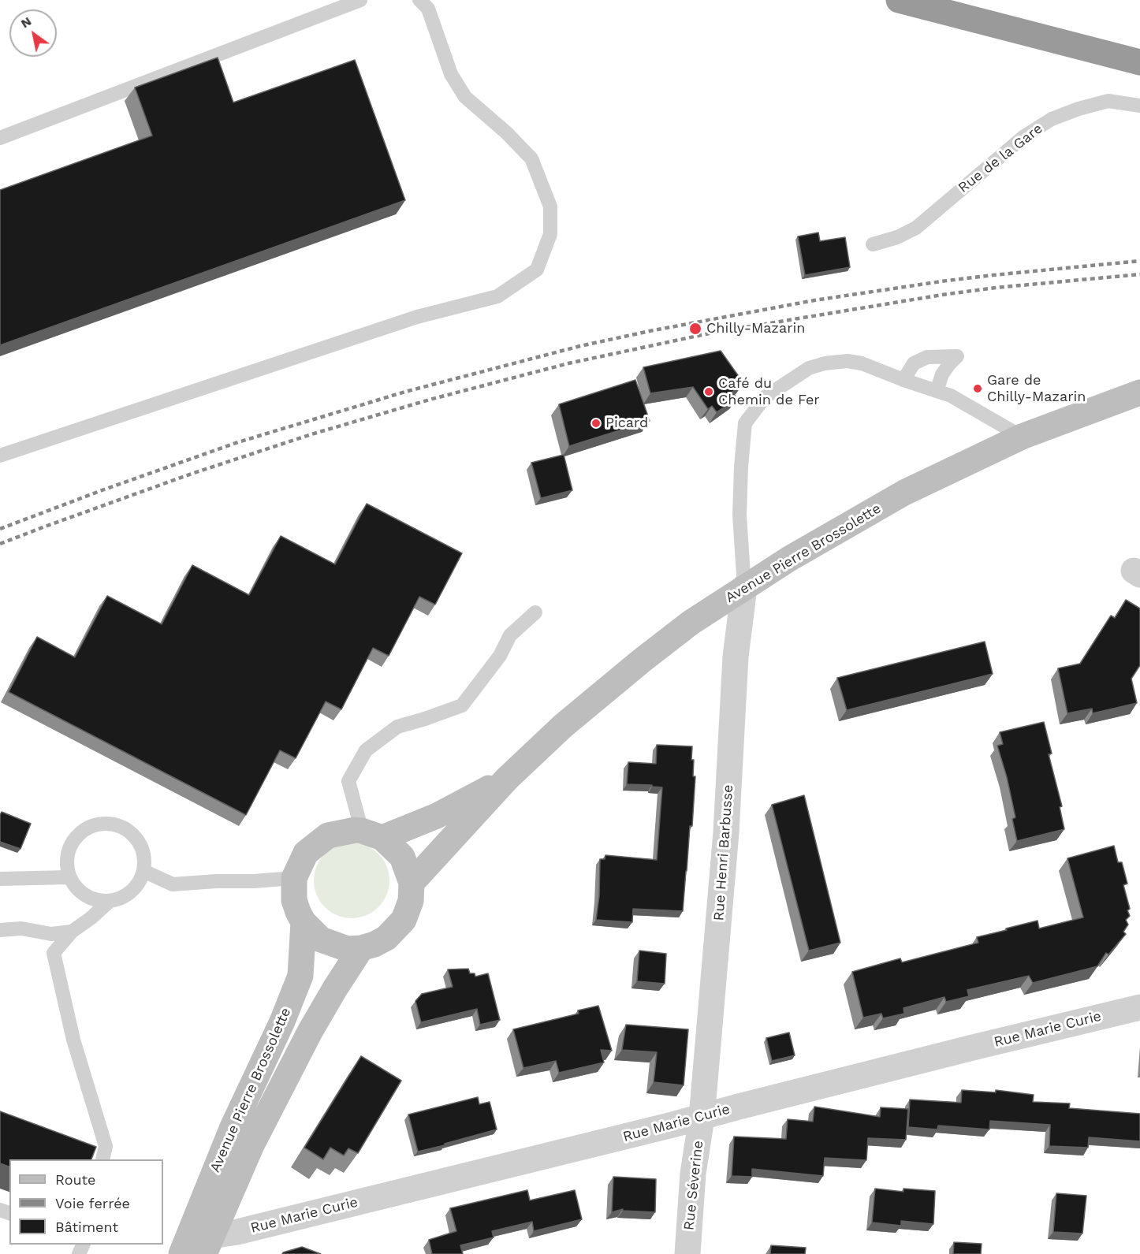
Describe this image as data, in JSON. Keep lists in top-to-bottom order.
{
  "streets": {
    "main road": ["Avenue Pierre Brossolette"],
    "street": ["Rue Henri Barbusse", "Rue Marie Curie", "Rue Séverine"],
    "lane": ["Rue de la Gare"]
  },
  "crossings": [
    ["Avenue Pierre Brossolette", "Rue Henri Barbusse"],
    ["Avenue Pierre Brossolette", "Rue Marie Curie"],
    ["Rue Henri Barbusse", "Rue Marie Curie"],
    ["Rue Henri Barbusse", "Rue Séverine"],
    ["Rue Marie Curie", "Rue Séverine"]
  ],
  "places": [
    "Chilly-Mazarin",
    "Gare de Chilly-Mazarin",
    "Café du Chemin de Fer",
    "Picard"
  ],
  "legend": ["Route", "Voie ferrée", "Bâtiment"],
  "north": "top left"
}
